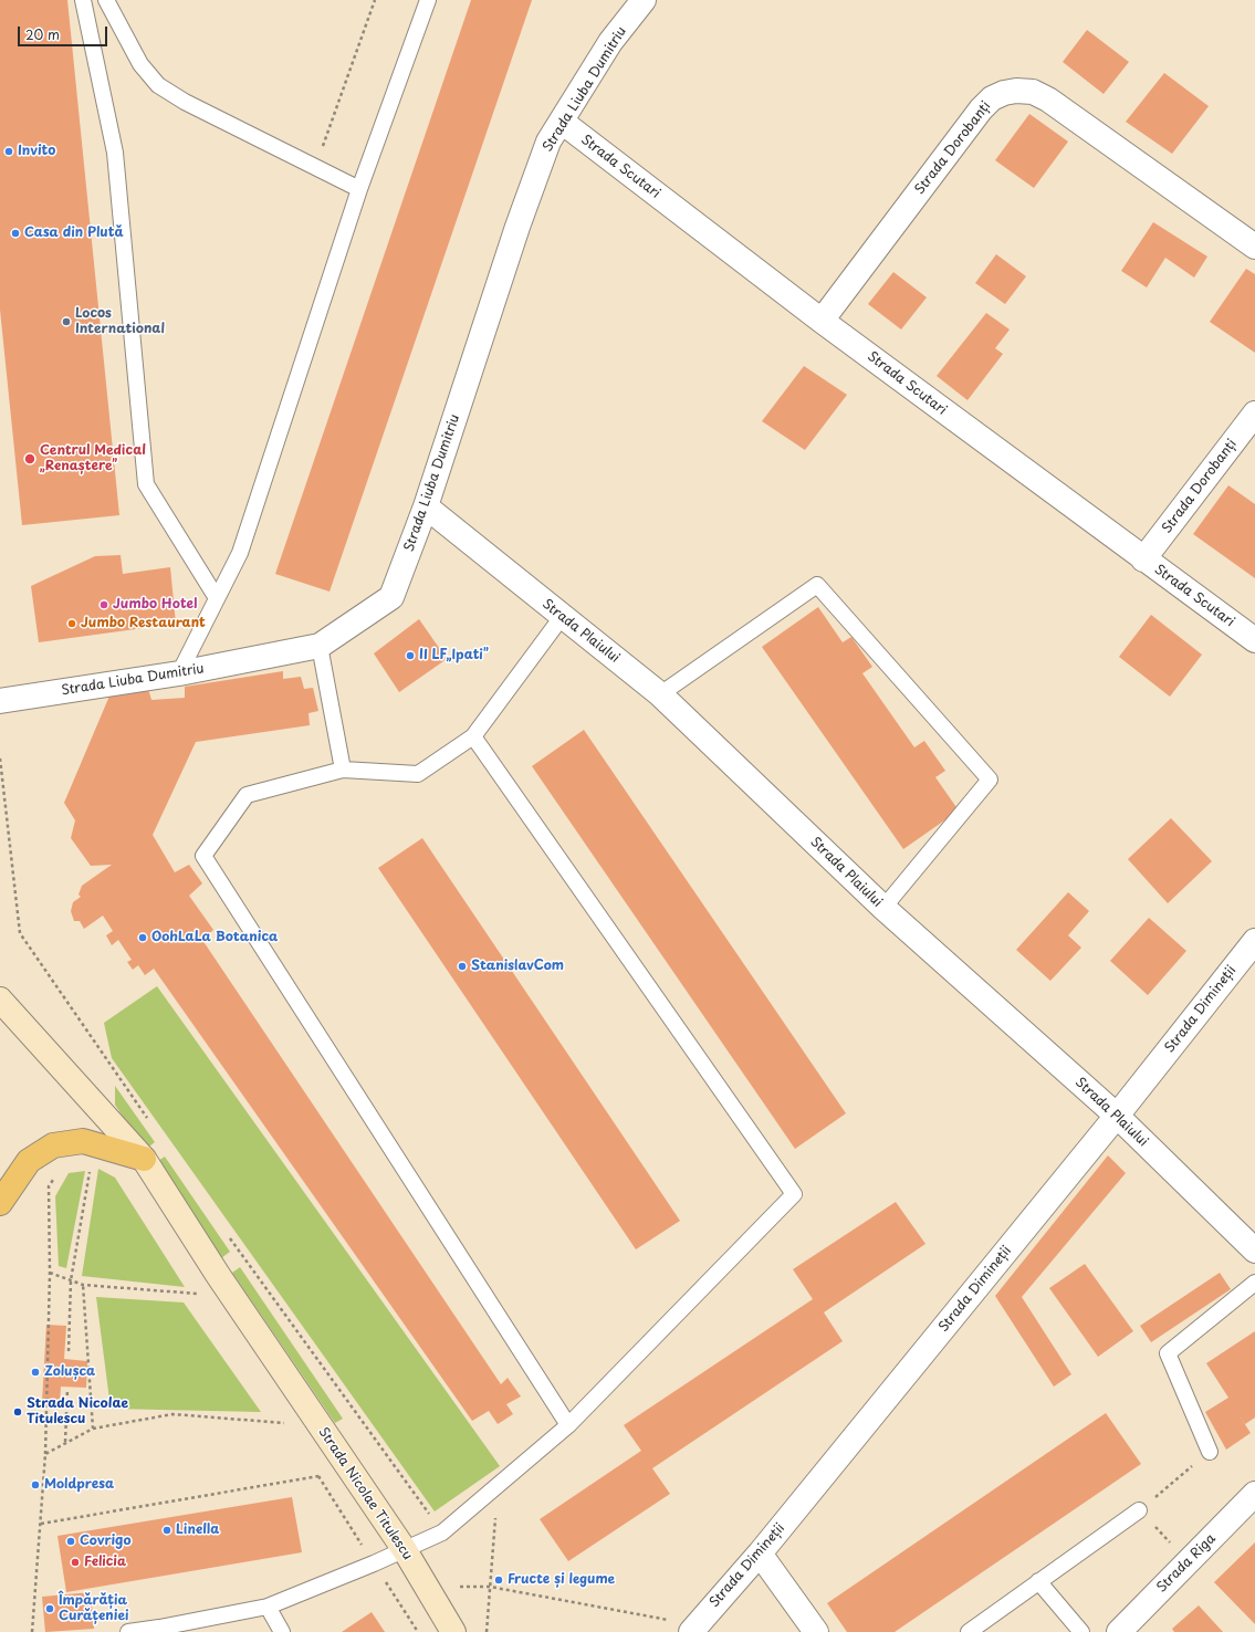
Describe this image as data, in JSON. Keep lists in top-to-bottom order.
{
  "streets": {
    "street": [
      "Strada Liuba Dumitriu",
      "Strada Dorobanți",
      "Strada Scutari",
      "Strada Plaiului",
      "Strada Dimineții",
      "Strada Nicolae Titulescu",
      "Strada Riga"
    ]
  },
  "crossings": [
    ["Strada Liuba Dumitriu", "Strada Scutari"],
    ["Strada Liuba Dumitriu", "Strada Plaiului"],
    ["Strada Dorobanți", "Strada Scutari"],
    ["Strada Plaiului", "Strada Dimineții"]
  ],
  "places": [
    "Invito",
    "Casa din Plută",
    "Locos International",
    "Centrul Medical „Renaștere”",
    "Jumbo Hotel",
    "Jumbo Restaurant",
    "II LF„Ipati”",
    "OohLaLa Botanica",
    "StanislavCom",
    "Zolușca",
    "Strada Nicolae Titulescu",
    "Moldpresa",
    "Linella",
    "Covrigo",
    "Felicia",
    "Fructe și legume",
    "Împărăția Curățeniei"
  ],
  "scale_bar": "20 m"
}
